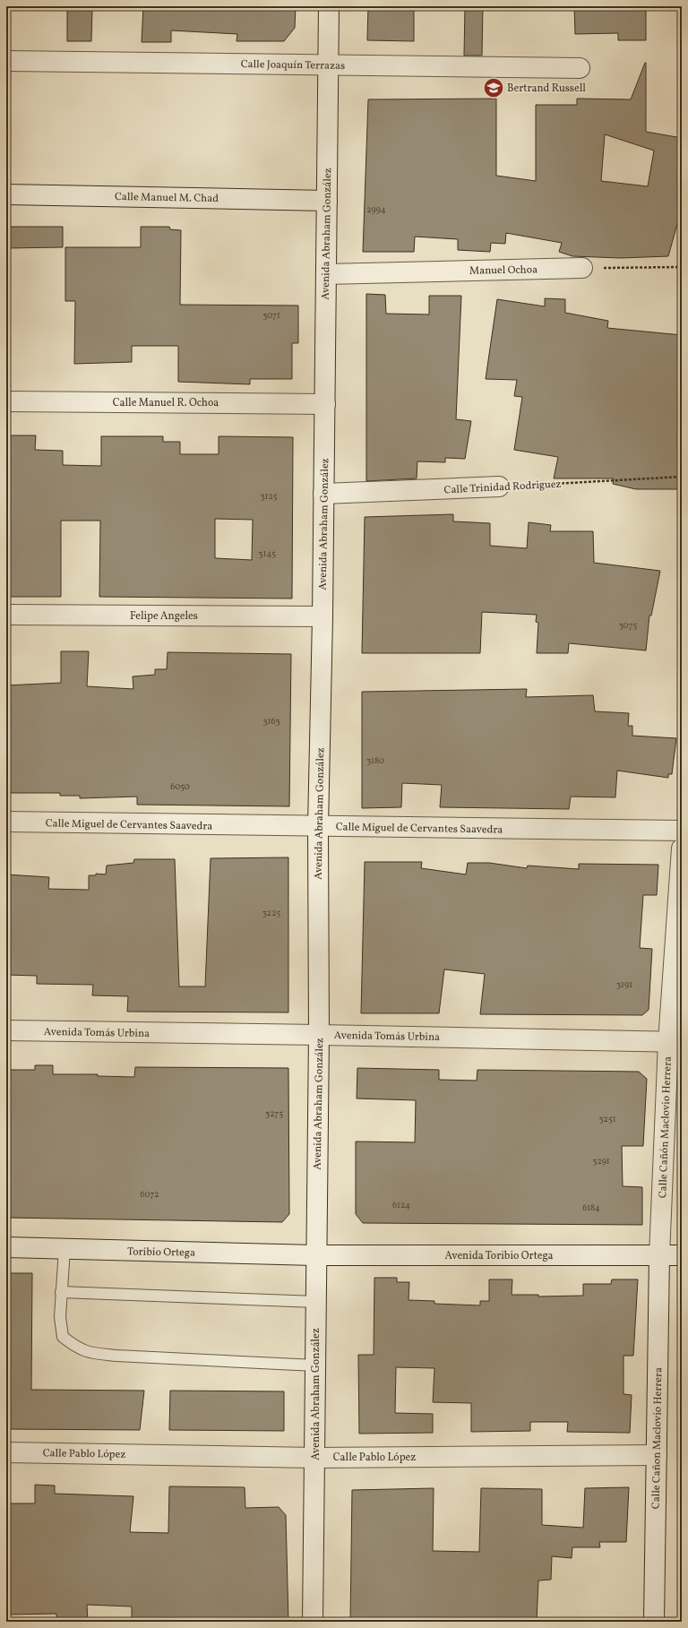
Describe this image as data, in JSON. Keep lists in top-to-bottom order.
{
  "streets": {
    "street": [
      "Calle Joaquín Terrazas",
      "Calle Manuel M. Chad",
      "Avenida Abraham González",
      "Manuel Ochoa",
      "Calle Manuel R. Ochoa",
      "Calle Trinidad Rodriguez",
      "Felipe Angeles",
      "Calle Miguel de Cervantes Saavedra",
      "Avenida Tomás Urbina",
      "Calle Cañón Maclovio Herrera",
      "Toribio Ortega",
      "Avenida Toribio Ortega",
      "Calle Cañon Maclovio Herrera",
      "Calle Pablo López"
    ]
  },
  "crossings": [
    ["Calle Joaquín Terrazas", "Avenida Abraham González"],
    ["Calle Manuel M. Chad", "Avenida Abraham González"],
    ["Avenida Abraham González", "Manuel Ochoa"],
    ["Avenida Abraham González", "Calle Manuel R. Ochoa"],
    ["Avenida Abraham González", "Calle Trinidad Rodriguez"],
    ["Avenida Abraham González", "Felipe Angeles"],
    ["Avenida Abraham González", "Calle Miguel de Cervantes Saavedra"],
    ["Avenida Abraham González", "Avenida Tomás Urbina"],
    ["Avenida Abraham González", "Toribio Ortega"],
    ["Avenida Abraham González", "Avenida Toribio Ortega"],
    ["Avenida Abraham González", "Calle Pablo López"],
    ["Avenida Tomás Urbina", "Calle Cañón Maclovio Herrera"],
    ["Calle Cañón Maclovio Herrera", "Avenida Toribio Ortega"],
    ["Calle Cañón Maclovio Herrera", "Calle Cañon Maclovio Herrera"],
    ["Toribio Ortega", "Avenida Toribio Ortega"],
    ["Avenida Toribio Ortega", "Calle Cañon Maclovio Herrera"],
    ["Calle Cañon Maclovio Herrera", "Calle Pablo López"]
  ],
  "places": {
    "school or university": ["Bertrand Russell"]
  },
  "house_numbers": [
    "2994",
    "3071",
    "3125",
    "3145",
    "3075",
    "3163",
    "3180",
    "6050",
    "3225",
    "3191",
    "3275",
    "3251",
    "3291",
    "6072",
    "6124",
    "6184"
  ]
}
